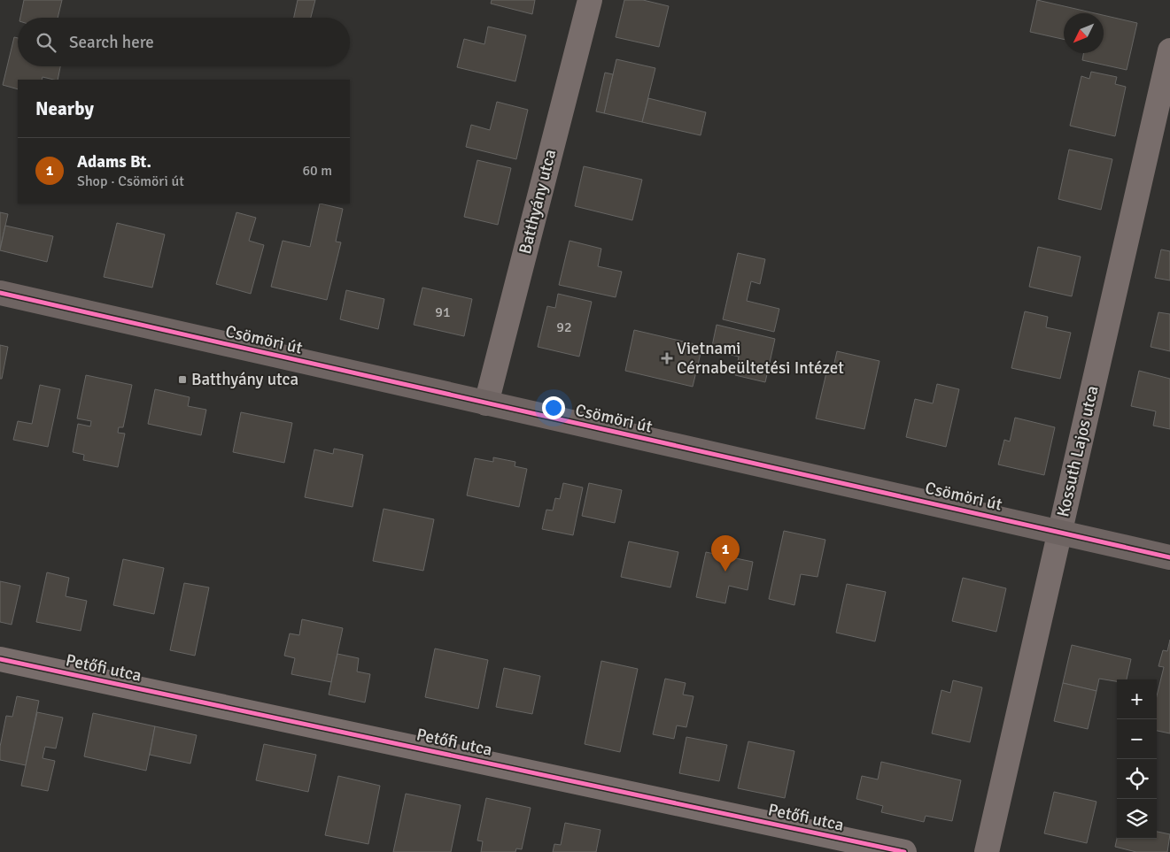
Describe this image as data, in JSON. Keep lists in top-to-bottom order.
{
  "streets": {
    "main road": ["Csömöri út"],
    "street": ["Batthyány utca", "Kossuth Lajos utca", "Petőfi utca"]
  },
  "crossings": [
    ["Batthyány utca", "Csömöri út"],
    ["Csömöri út", "Kossuth Lajos utca"]
  ],
  "places": {
    "health": ["Vietnami Cérnabeültetési Intézet"],
    "transit": ["Batthyány utca"]
  },
  "house_numbers": ["91", "92"],
  "north": "bottom left",
  "page": {
    "search": "Search here",
    "heading": "Nearby",
    "list": [
      {
        "mark": "1",
        "name": "Adams Bt.",
        "note": "Shop · Csömöri út",
        "value": "60 m"
      }
    ],
    "pins": "1",
    "map_buttons": ["+", "−"]
  }
}
